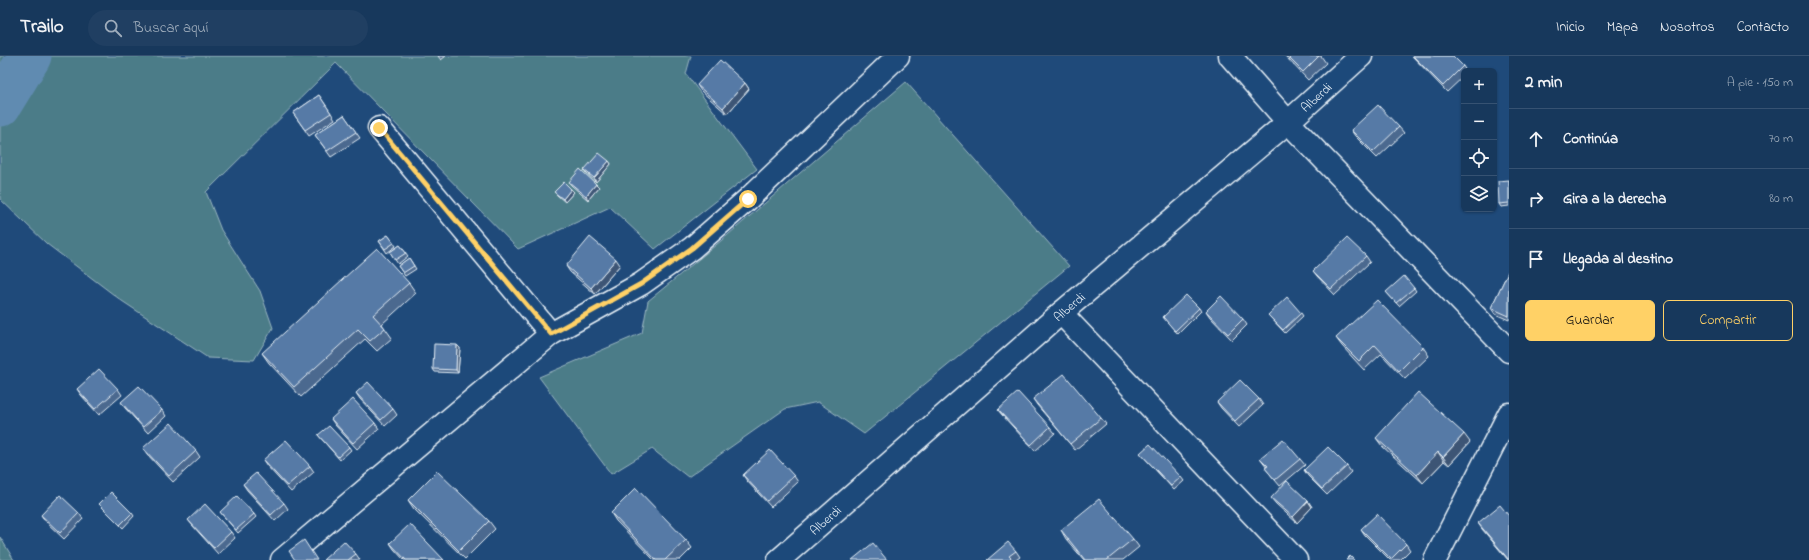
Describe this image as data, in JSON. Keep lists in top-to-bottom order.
{
  "streets": {
    "street": ["Alberdi"]
  },
  "page": {
    "header": "Trailo",
    "search": "Buscar aquí",
    "nav": [
      "Inicio",
      "Mapa",
      "Nosotros",
      "Contacto"
    ],
    "heading": ["2 min", "A pie · 150 m"],
    "map_buttons": ["+", "−"],
    "list": [
      ["Continúa", "70 m"],
      ["Gira a la derecha", "80 m"],
      "Llegada al destino"
    ],
    "buttons": ["Guardar", "Compartir"]
  }
}
